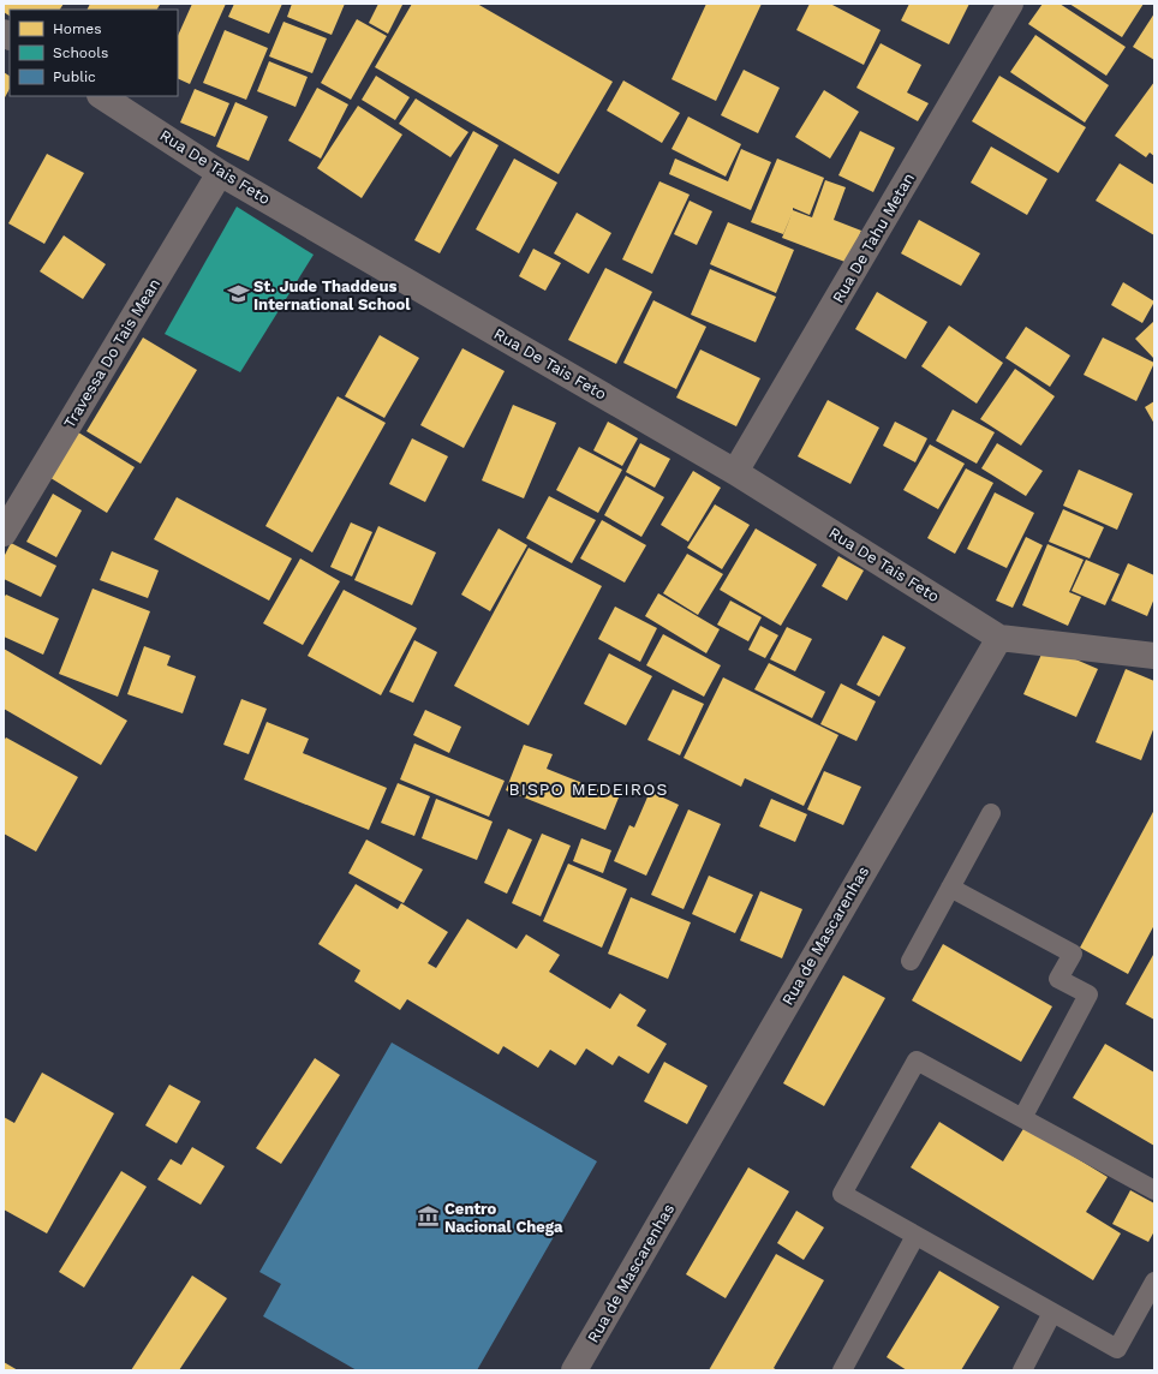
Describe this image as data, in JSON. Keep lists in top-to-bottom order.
{
  "streets": {
    "street": [
      "Rua De Tais Feto",
      "Rua De Tahu Metan",
      "Travessa Do Tais Mean",
      "Rua de Mascarenhas"
    ]
  },
  "crossings": [
    ["Rua De Tais Feto", "Rua De Tahu Metan"],
    ["Rua De Tais Feto", "Travessa Do Tais Mean"],
    ["Rua De Tais Feto", "Rua de Mascarenhas"]
  ],
  "districts": ["BISPO MEDEIROS"],
  "places": {
    "school or university": ["St. Jude Thaddeus International School"],
    "museum": ["Centro Nacional Chega"]
  },
  "legend": ["Homes", "Schools", "Public"]
}
